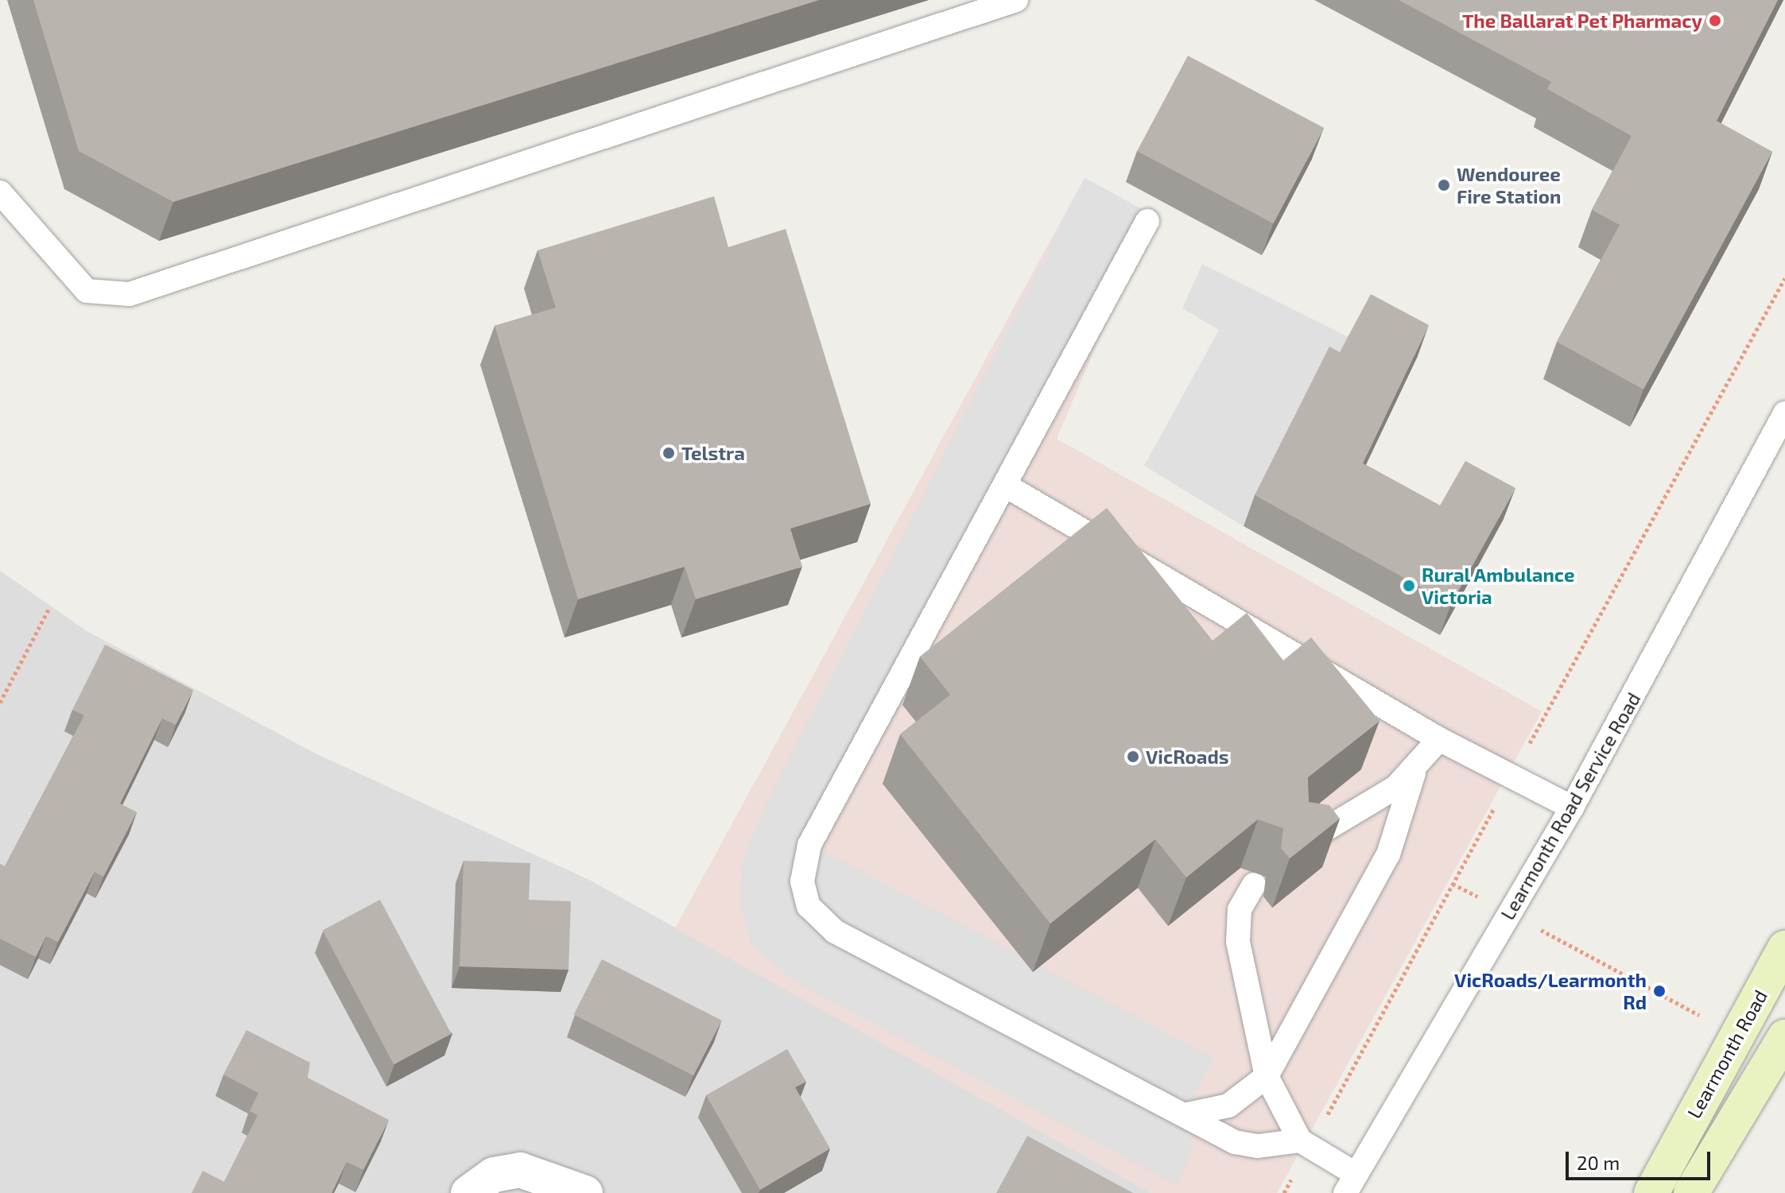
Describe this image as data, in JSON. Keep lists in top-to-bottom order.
{
  "streets": {
    "main road": ["Learmonth Road"],
    "lane": ["Learmonth Road Service Road"]
  },
  "places": [
    "The Ballarat Pet Pharmacy",
    "Wendouree Fire Station",
    "Telstra",
    "Rural Ambulance Victoria",
    "VicRoads",
    "VicRoads/Learmonth Rd"
  ],
  "scale_bar": "20 m"
}
